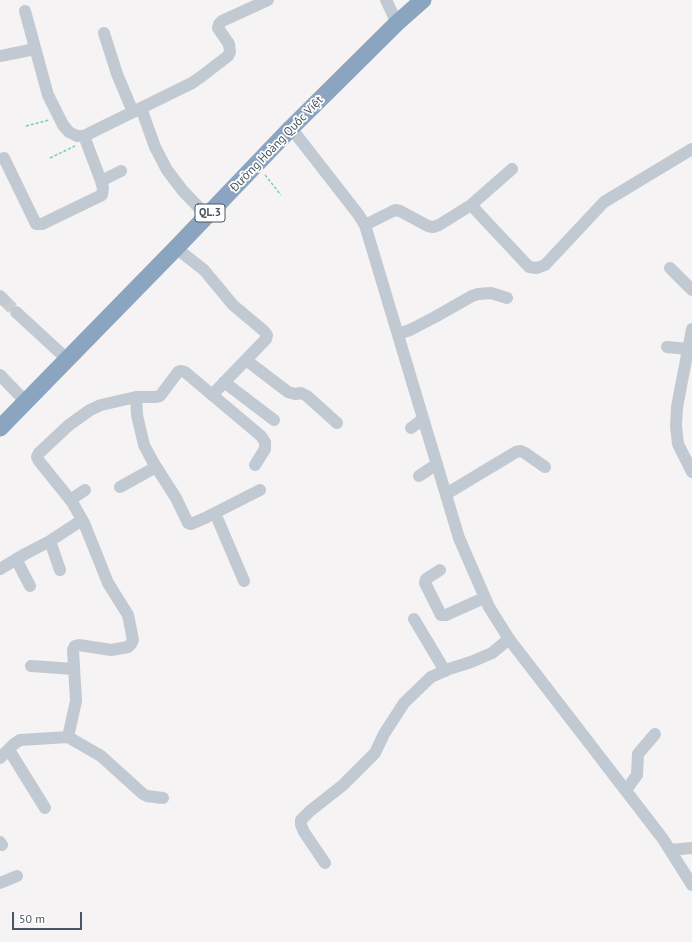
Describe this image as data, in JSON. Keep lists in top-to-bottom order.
{
  "streets": {
    "highway": ["Đường Hoàng Quốc Việt", "QL.3"]
  },
  "scale_bar": "50 m"
}
